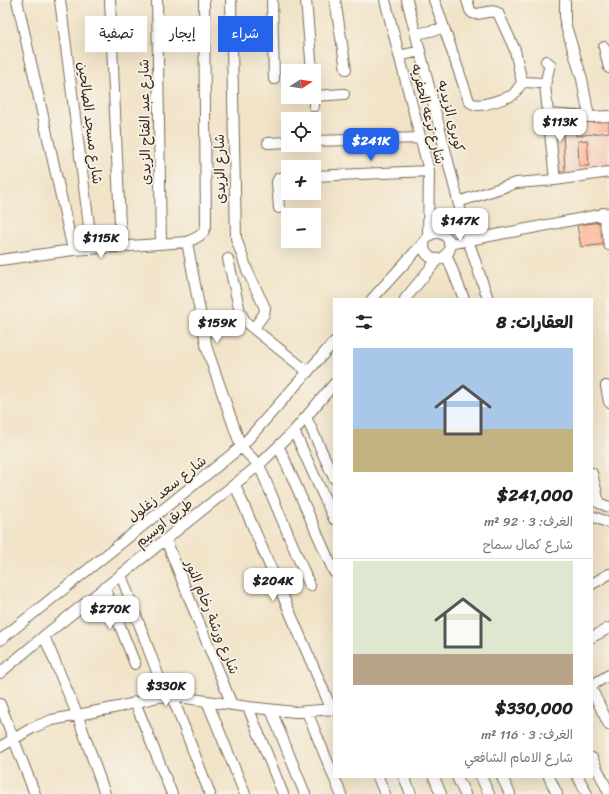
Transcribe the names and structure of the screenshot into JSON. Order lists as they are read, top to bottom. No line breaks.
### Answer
{"streets":{"street":["شارع ترعه الحفريه","كوبرى الزيديه","شارع عبد الفتاح الزيدى","شارع مسجد الصالحين","شارع الزيدى","شارع سعد زغلول","طريق اوسيم","شارع ورشة رخام النور"]},"crossings":[["طريق اوسيم","شارع ورشة رخام النور"]],"north":"right","page":{"chip":["شراء","إيجار","تصفية"],"map_buttons":["+","−"],"price":["$113K","$241K","$147K","$115K","$159K","$204K","$270K","$330K"],"heading":"العقارات: 8","list":[{"name":"$241,000","note":"الغرف: 3 · 92 m² · شارع كمال سماح"},{"name":"$330,000","note":"الغرف: 3 · 116 m² · شارع الامام الشافعي"}]}}
